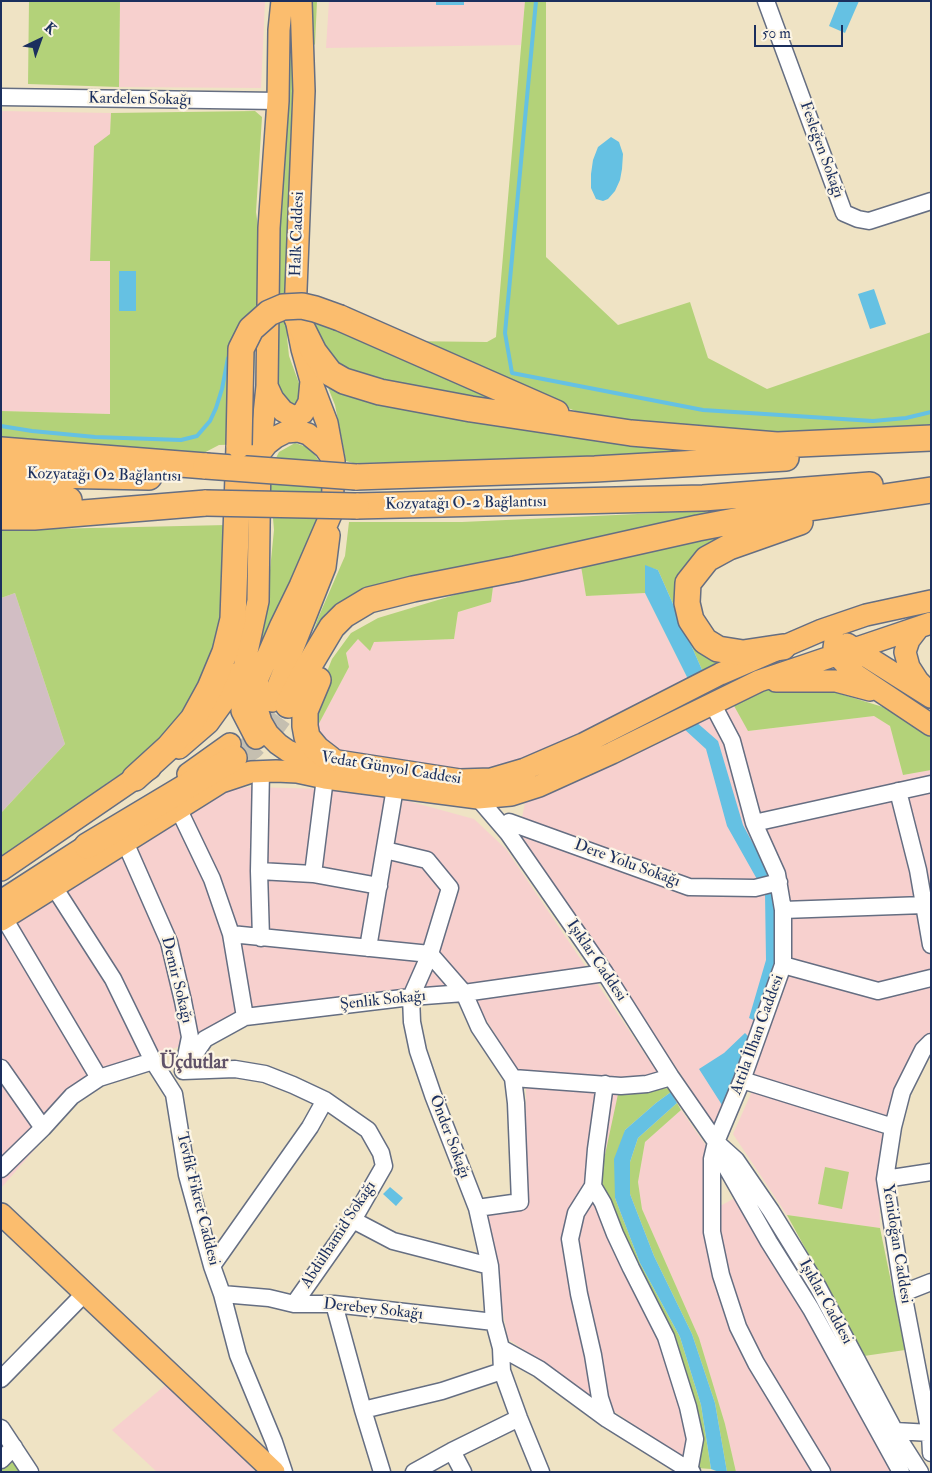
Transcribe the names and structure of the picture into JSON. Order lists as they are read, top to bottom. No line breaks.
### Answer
{"streets":{"highway":["Kozyatağı O2 Bağlantısı","Kozyatağı O-2 Bağlantısı"],"main road":["Halk Caddesi","Vedat Günyol Caddesi"],"street":["Kardelen Sokağı","Fesleğen Sokağı","Dere Yolu Sokağı","Işıklar Caddesi","Demir Sokağı","Şenlik Sokağı","Attila İlhan Caddesi","Önder Sokağı","Tevfik Fikret Caddesi","Abdülhamid Sokağı","Yenidoğan Caddesi","Derebey Sokağı"]},"crossings":[["Halk Caddesi","Vedat Günyol Caddesi"],["Kozyatağı O2 Bağlantısı","Kozyatağı O-2 Bağlantısı"],["Vedat Günyol Caddesi","Işıklar Caddesi"],["Vedat Günyol Caddesi","Demir Sokağı"],["Vedat Günyol Caddesi","Attila İlhan Caddesi"],["Vedat Günyol Caddesi","Tevfik Fikret Caddesi"],["Dere Yolu Sokağı","Işıklar Caddesi"],["Dere Yolu Sokağı","Attila İlhan Caddesi"],["Işıklar Caddesi","Şenlik Sokağı"],["Işıklar Caddesi","Attila İlhan Caddesi"],["Demir Sokağı","Şenlik Sokağı"],["Demir Sokağı","Tevfik Fikret Caddesi"],["Demir Sokağı","Abdülhamid Sokağı"],["Şenlik Sokağı","Önder Sokağı"],["Şenlik Sokağı","Abdülhamid Sokağı"],["Önder Sokağı","Derebey Sokağı"],["Tevfik Fikret Caddesi","Derebey Sokağı"],["Abdülhamid Sokağı","Derebey Sokağı"]],"districts":["Üçdutlar"],"scale_bar":"50 m","north":"top right"}
